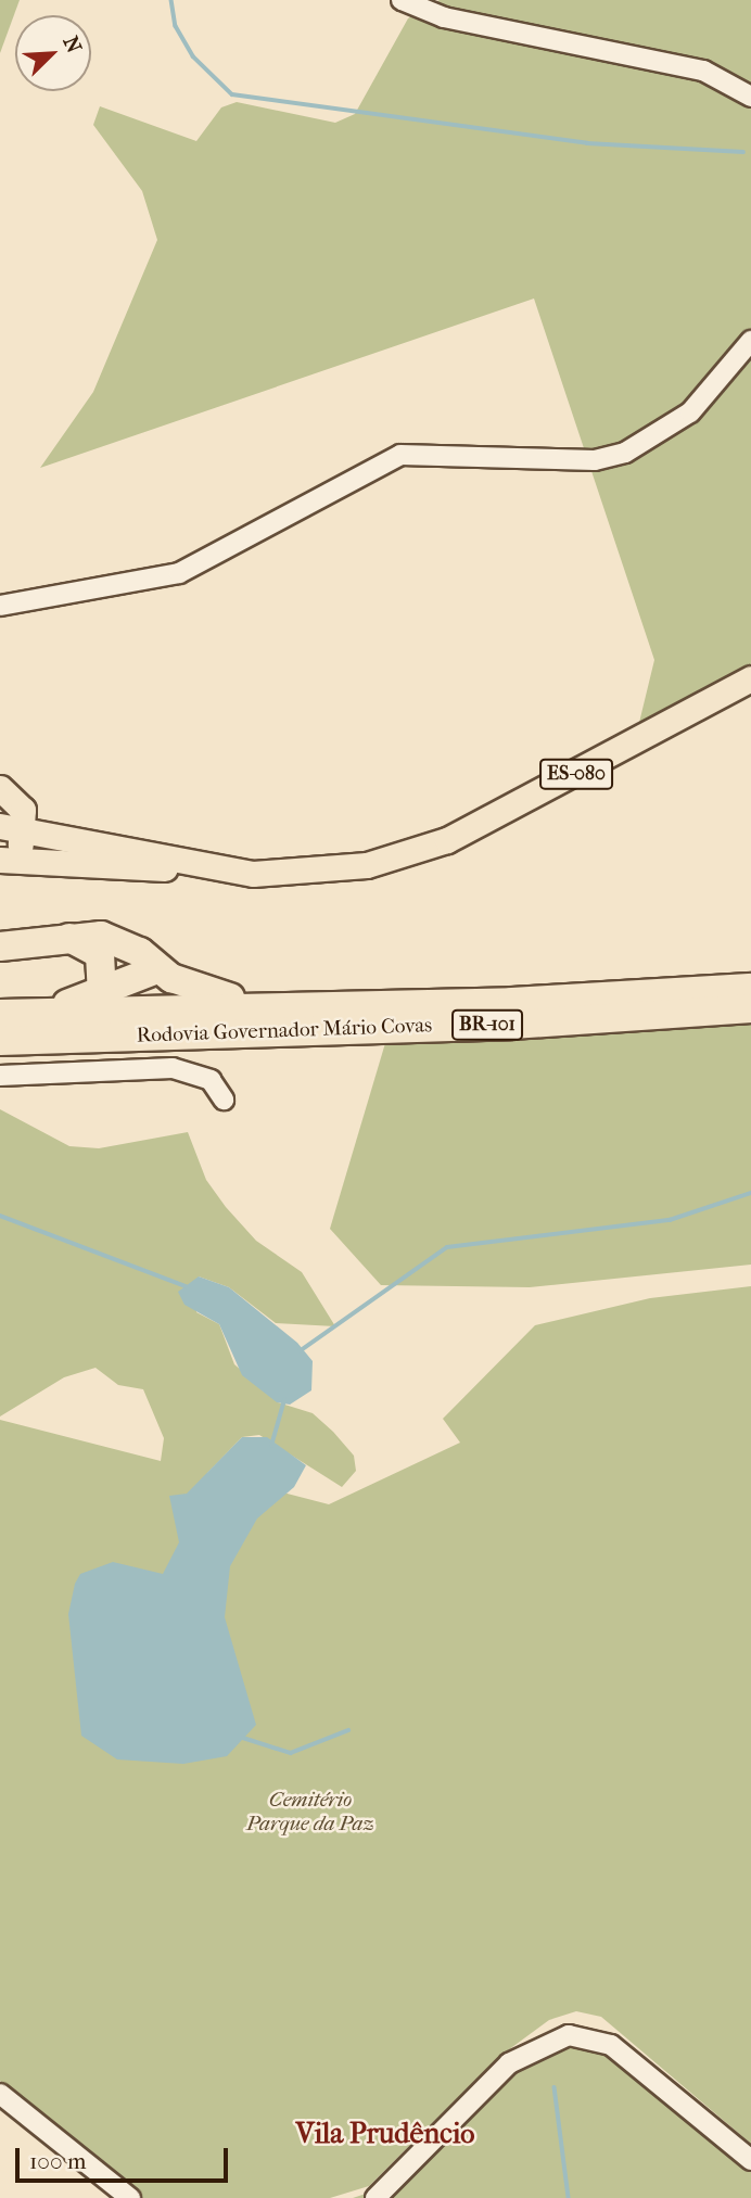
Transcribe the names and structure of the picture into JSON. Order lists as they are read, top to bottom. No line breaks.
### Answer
{"streets":{"highway":["BR-101","Rodovia Governador Mário Covas"],"main road":["ES-080"]},"districts":["Vila Prudêncio"],"parks":["Cemitério Parque da Paz"],"scale_bar":"100 m","north":"top right"}
